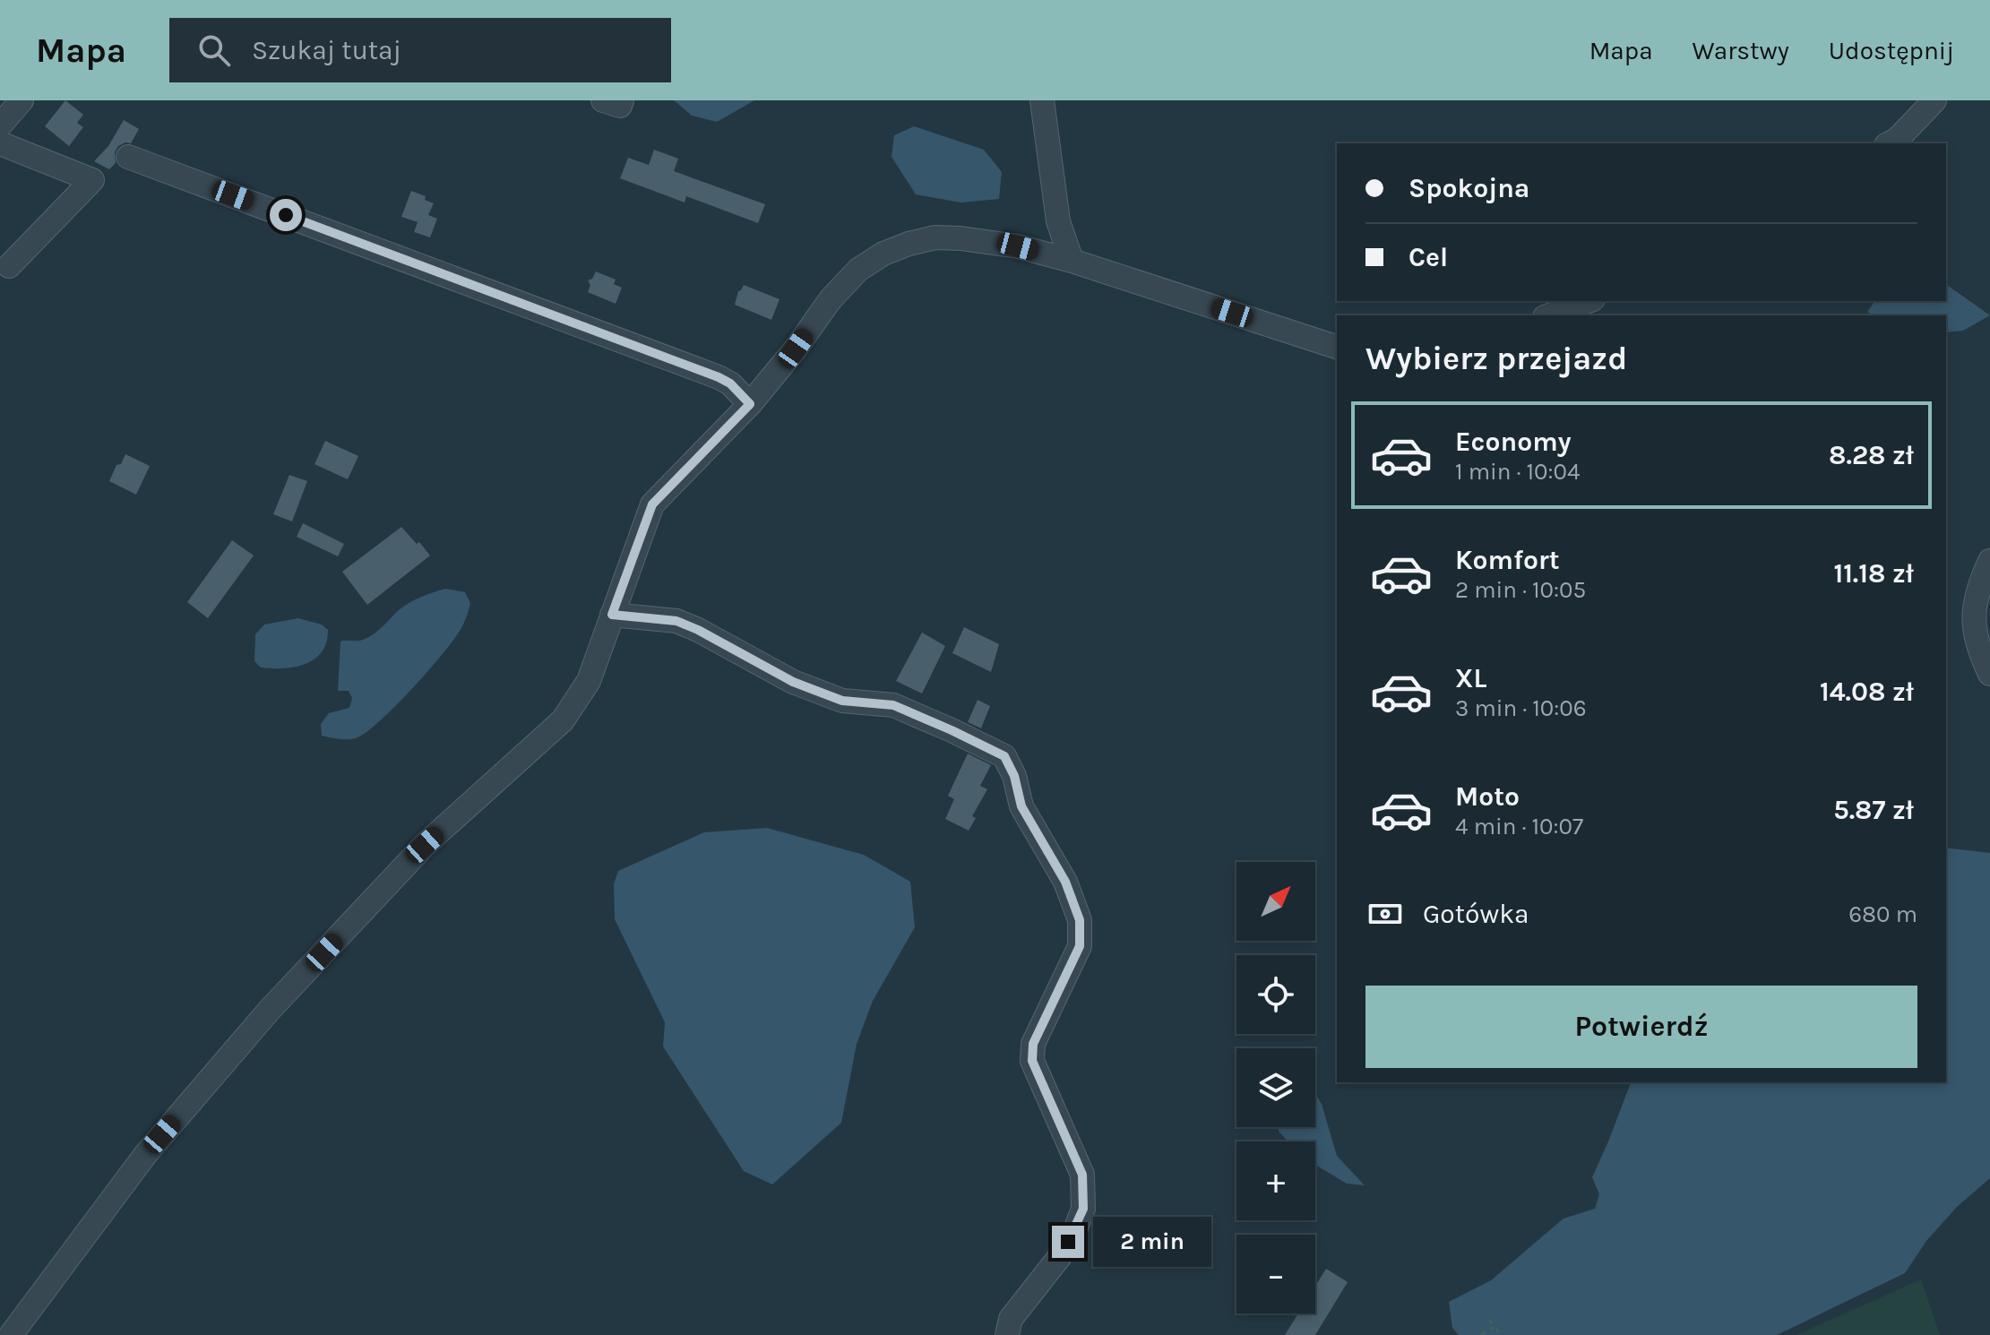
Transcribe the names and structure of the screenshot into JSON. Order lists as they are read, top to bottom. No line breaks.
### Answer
{"north":"top right","page":{"header":"Mapa","search":"Szukaj tutaj","nav":["Mapa","Warstwy","Udostępnij"],"banner":["Spokojna","Cel"],"heading":"Wybierz przejazd","list":[{"name":"Economy","note":"1 min · 10:04","value":"8.28 zł"},{"name":"Komfort","note":"2 min · 10:05","value":"11.18 zł"},{"name":"XL","note":"3 min · 10:06","value":"14.08 zł"},{"name":"Moto","note":"4 min · 10:07","value":"5.87 zł"}],"map_buttons":["+","−"],"pay":["Gotówka","680 m"],"buttons":"Potwierdź","bubble":"2 min"}}
